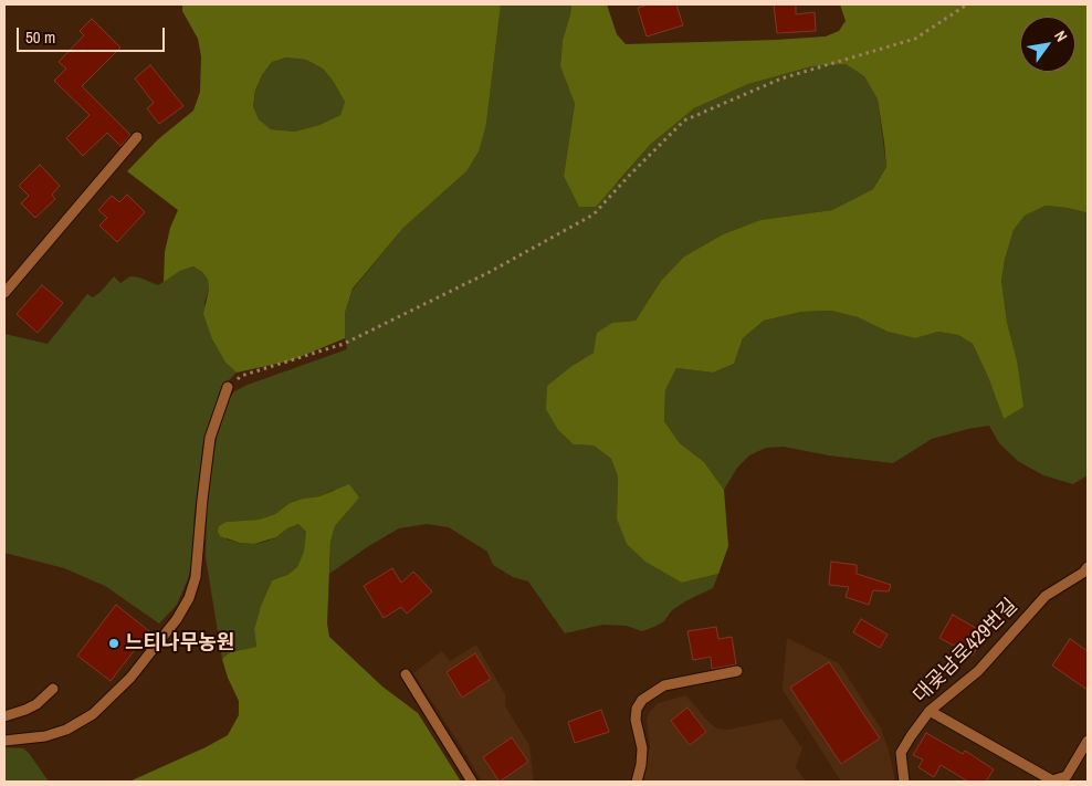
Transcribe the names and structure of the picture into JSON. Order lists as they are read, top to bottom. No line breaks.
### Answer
{"streets":{"lane":["대곶남로429번길"]},"places":["느티나무농원"],"scale_bar":"50 m","north":"top right"}
